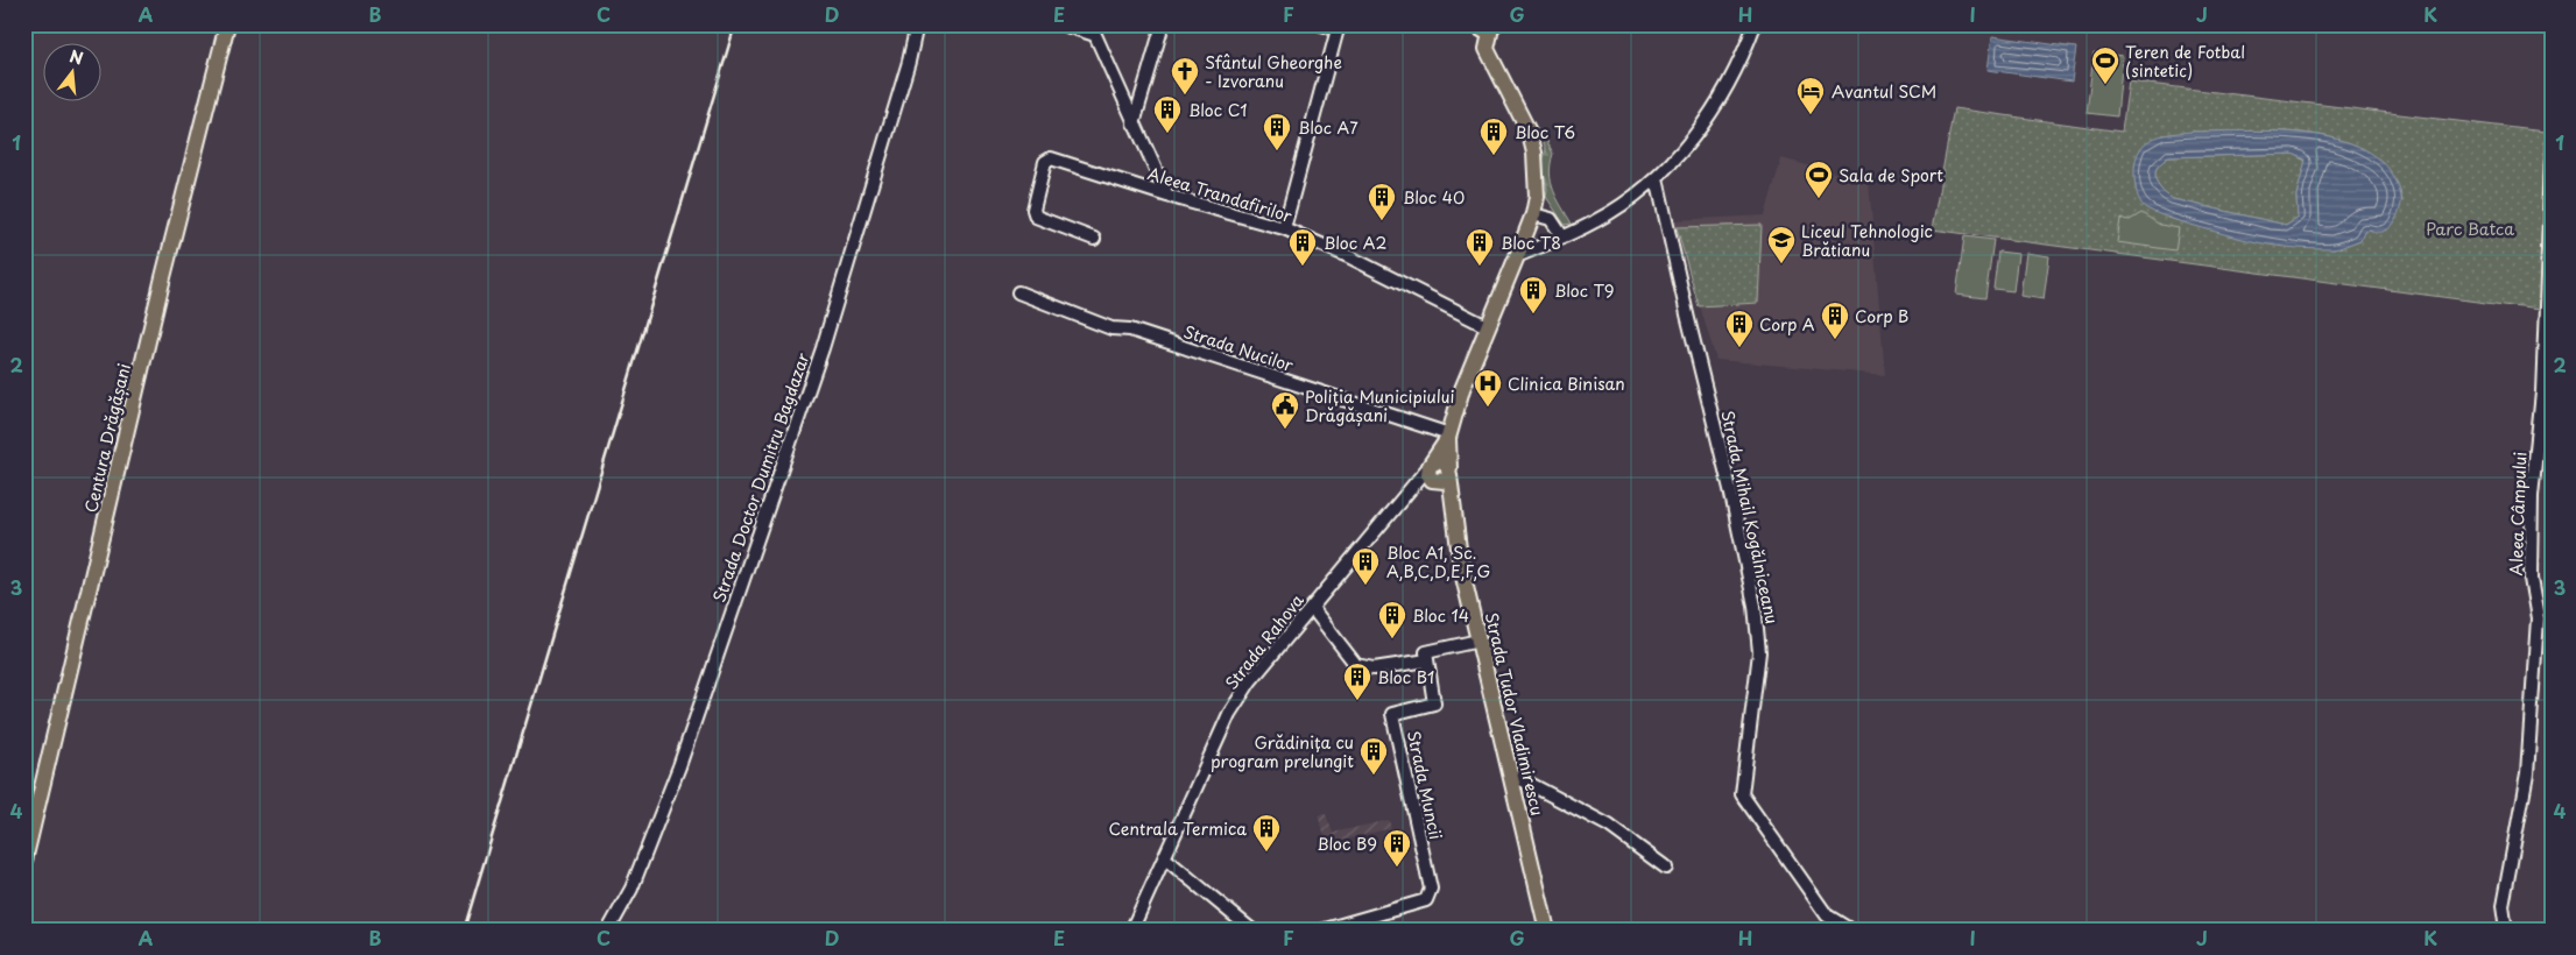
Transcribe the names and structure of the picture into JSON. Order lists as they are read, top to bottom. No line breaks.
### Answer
{"streets":{"main road":["Centura Drăgășani","Strada Tudor Vladimirescu"],"street":["Aleea Trandafirilor","Strada Nucilor","Strada Doctor Dumitru Bagdazar","Aleea Câmpului","Strada Mihail Kogălniceanu","Strada Rahova","Strada Muncii"]},"crossings":[["Aleea Trandafirilor","Strada Tudor Vladimirescu"],["Strada Nucilor","Strada Tudor Vladimirescu"],["Strada Rahova","Strada Tudor Vladimirescu"]],"parks":["Parc Batca"],"places":{"sports":["Teren de Fotbal (sintetic)","Sala de Sport"],"church":["Sfântul Gheorghe - Izvoranu"],"hotel":["Avantul SCM"],"building":["Bloc C1","Bloc A7","Bloc T6","Bloc 40","Bloc A2","Bloc T8","Bloc T9","Corp B","Corp A","Bloc A1, Sc. A,B,C,D,E,F,G","Bloc 14","Bloc B1","Grădinița cu program prelungit","Centrala Termica","Bloc B9"],"school or university":["Liceul Tehnologic Brătianu"],"hospital":["Clinica Binisan"],"public building":["Poliția Municipiului Drăgășani"]},"north":"top","grid":{"columns":["A","B","C","D","E","F","G","H","I","J","K"],"rows":["1","2","3","4"]}}
